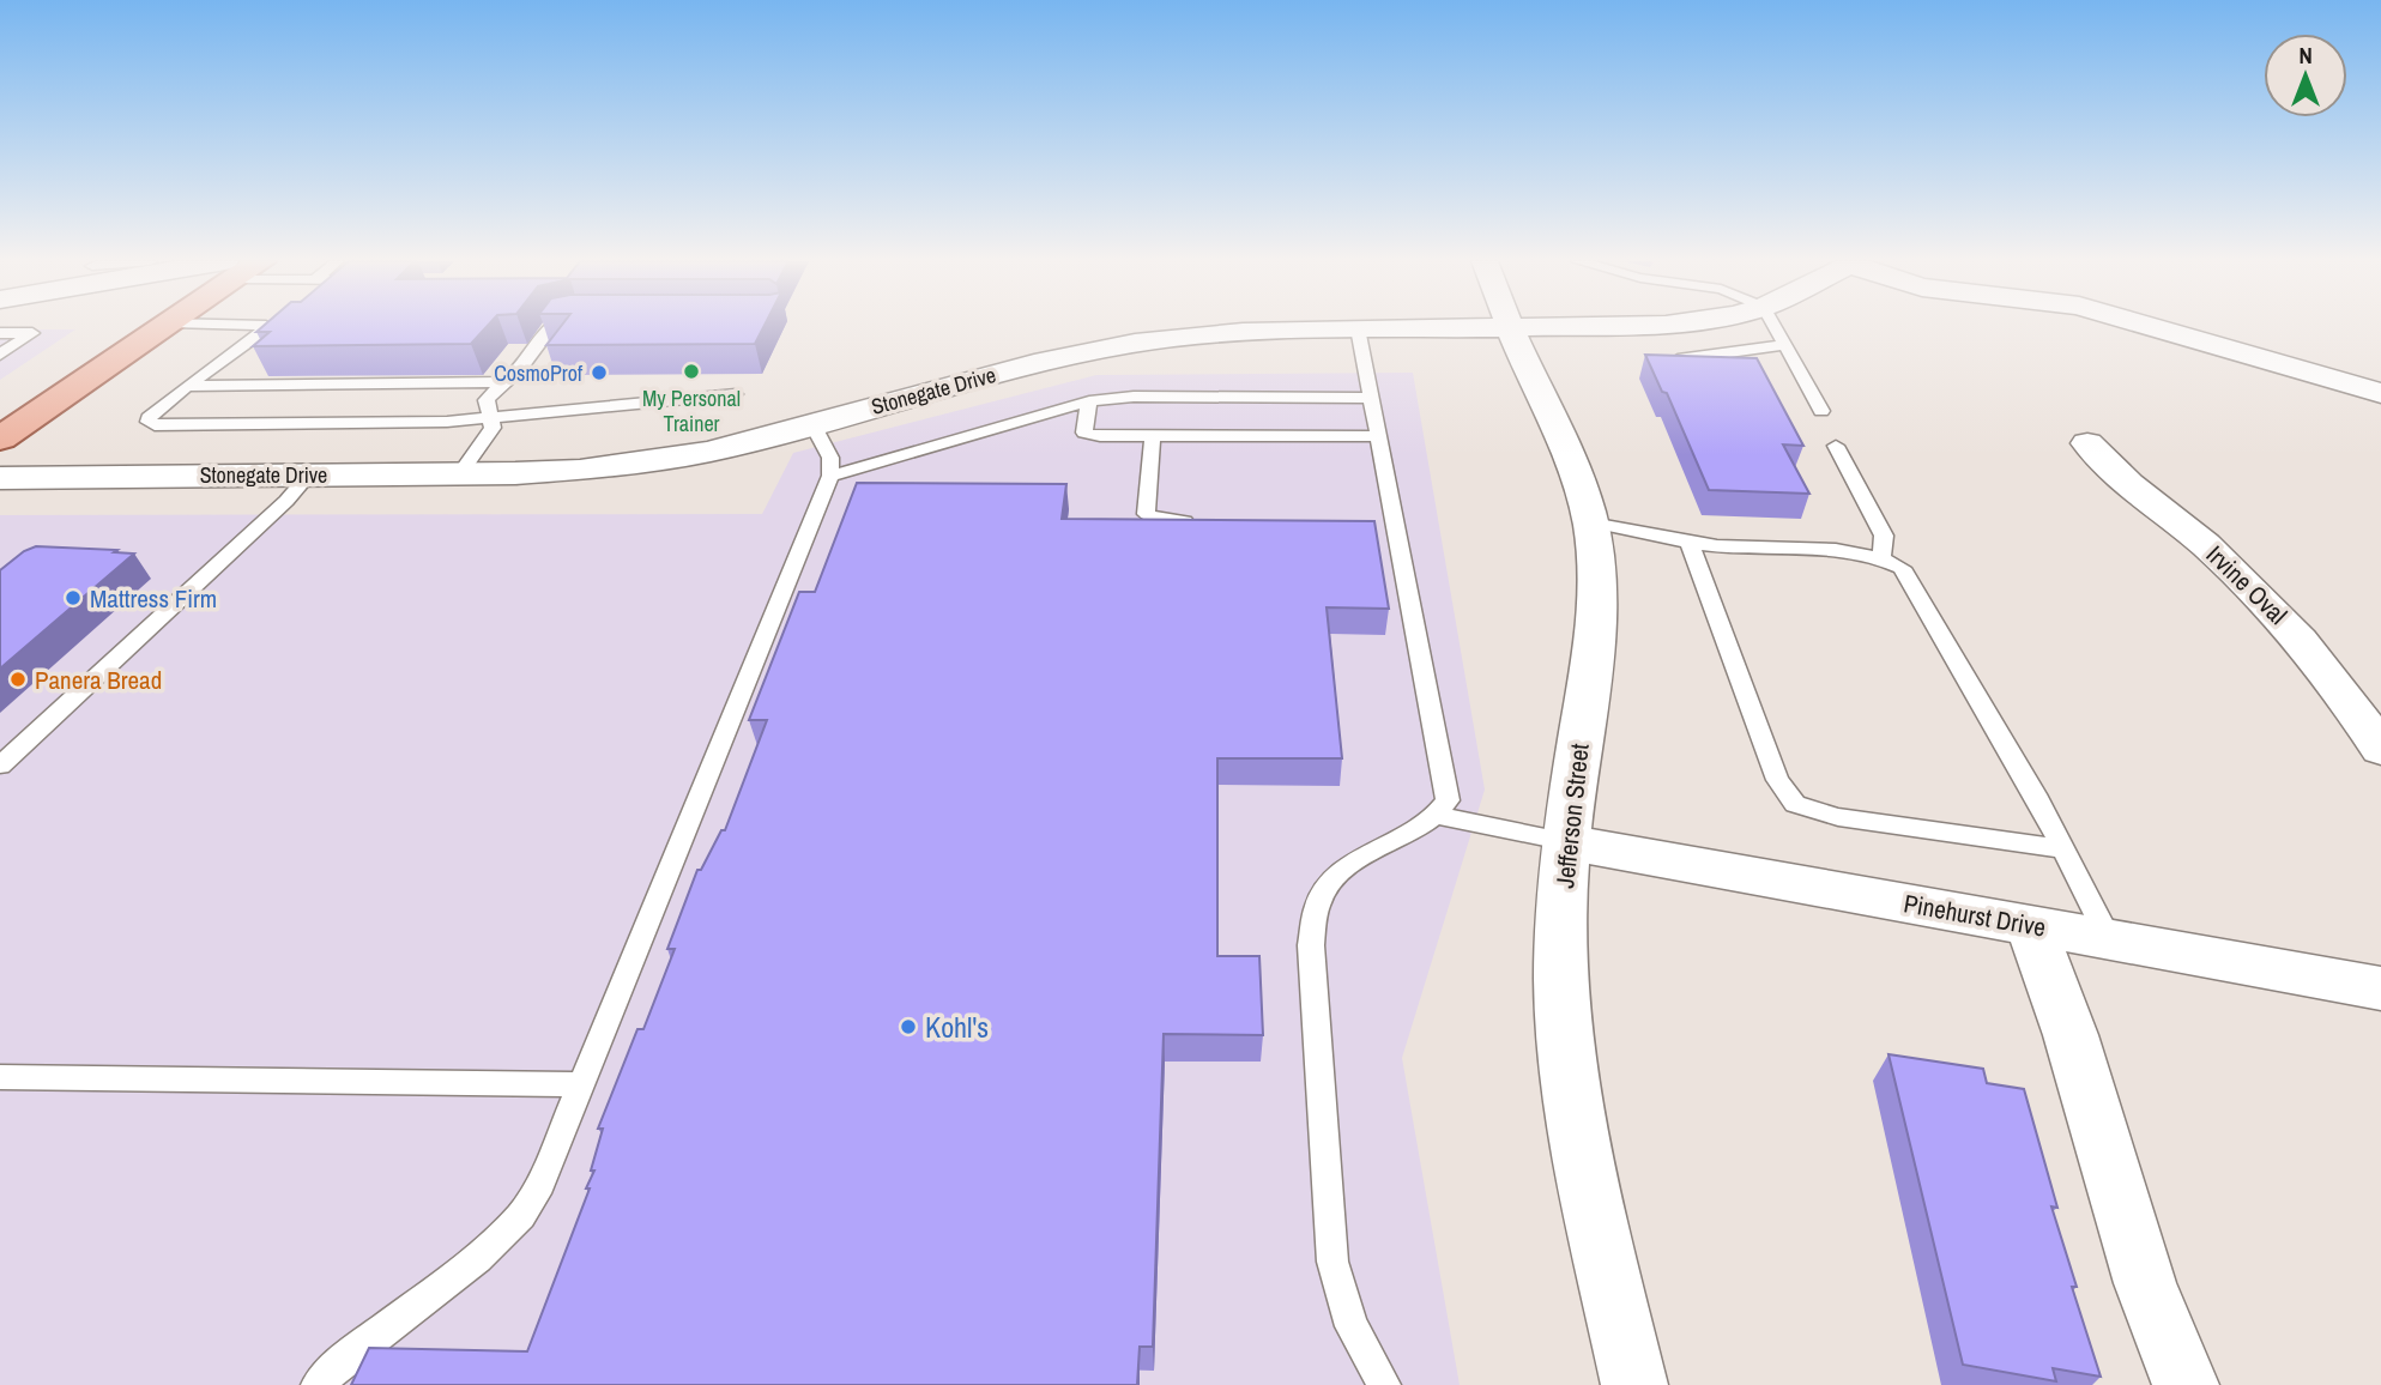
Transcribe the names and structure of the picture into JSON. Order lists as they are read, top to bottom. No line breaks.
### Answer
{"streets":{"street":["Stonegate Drive","Irvine Oval","Jefferson Street","Pinehurst Drive"]},"crossings":[["Stonegate Drive","Jefferson Street"],["Jefferson Street","Pinehurst Drive"]],"places":["My Personal Trainer","CosmoProf","Mattress Firm","Panera Bread","Kohl's"],"north":"top"}
